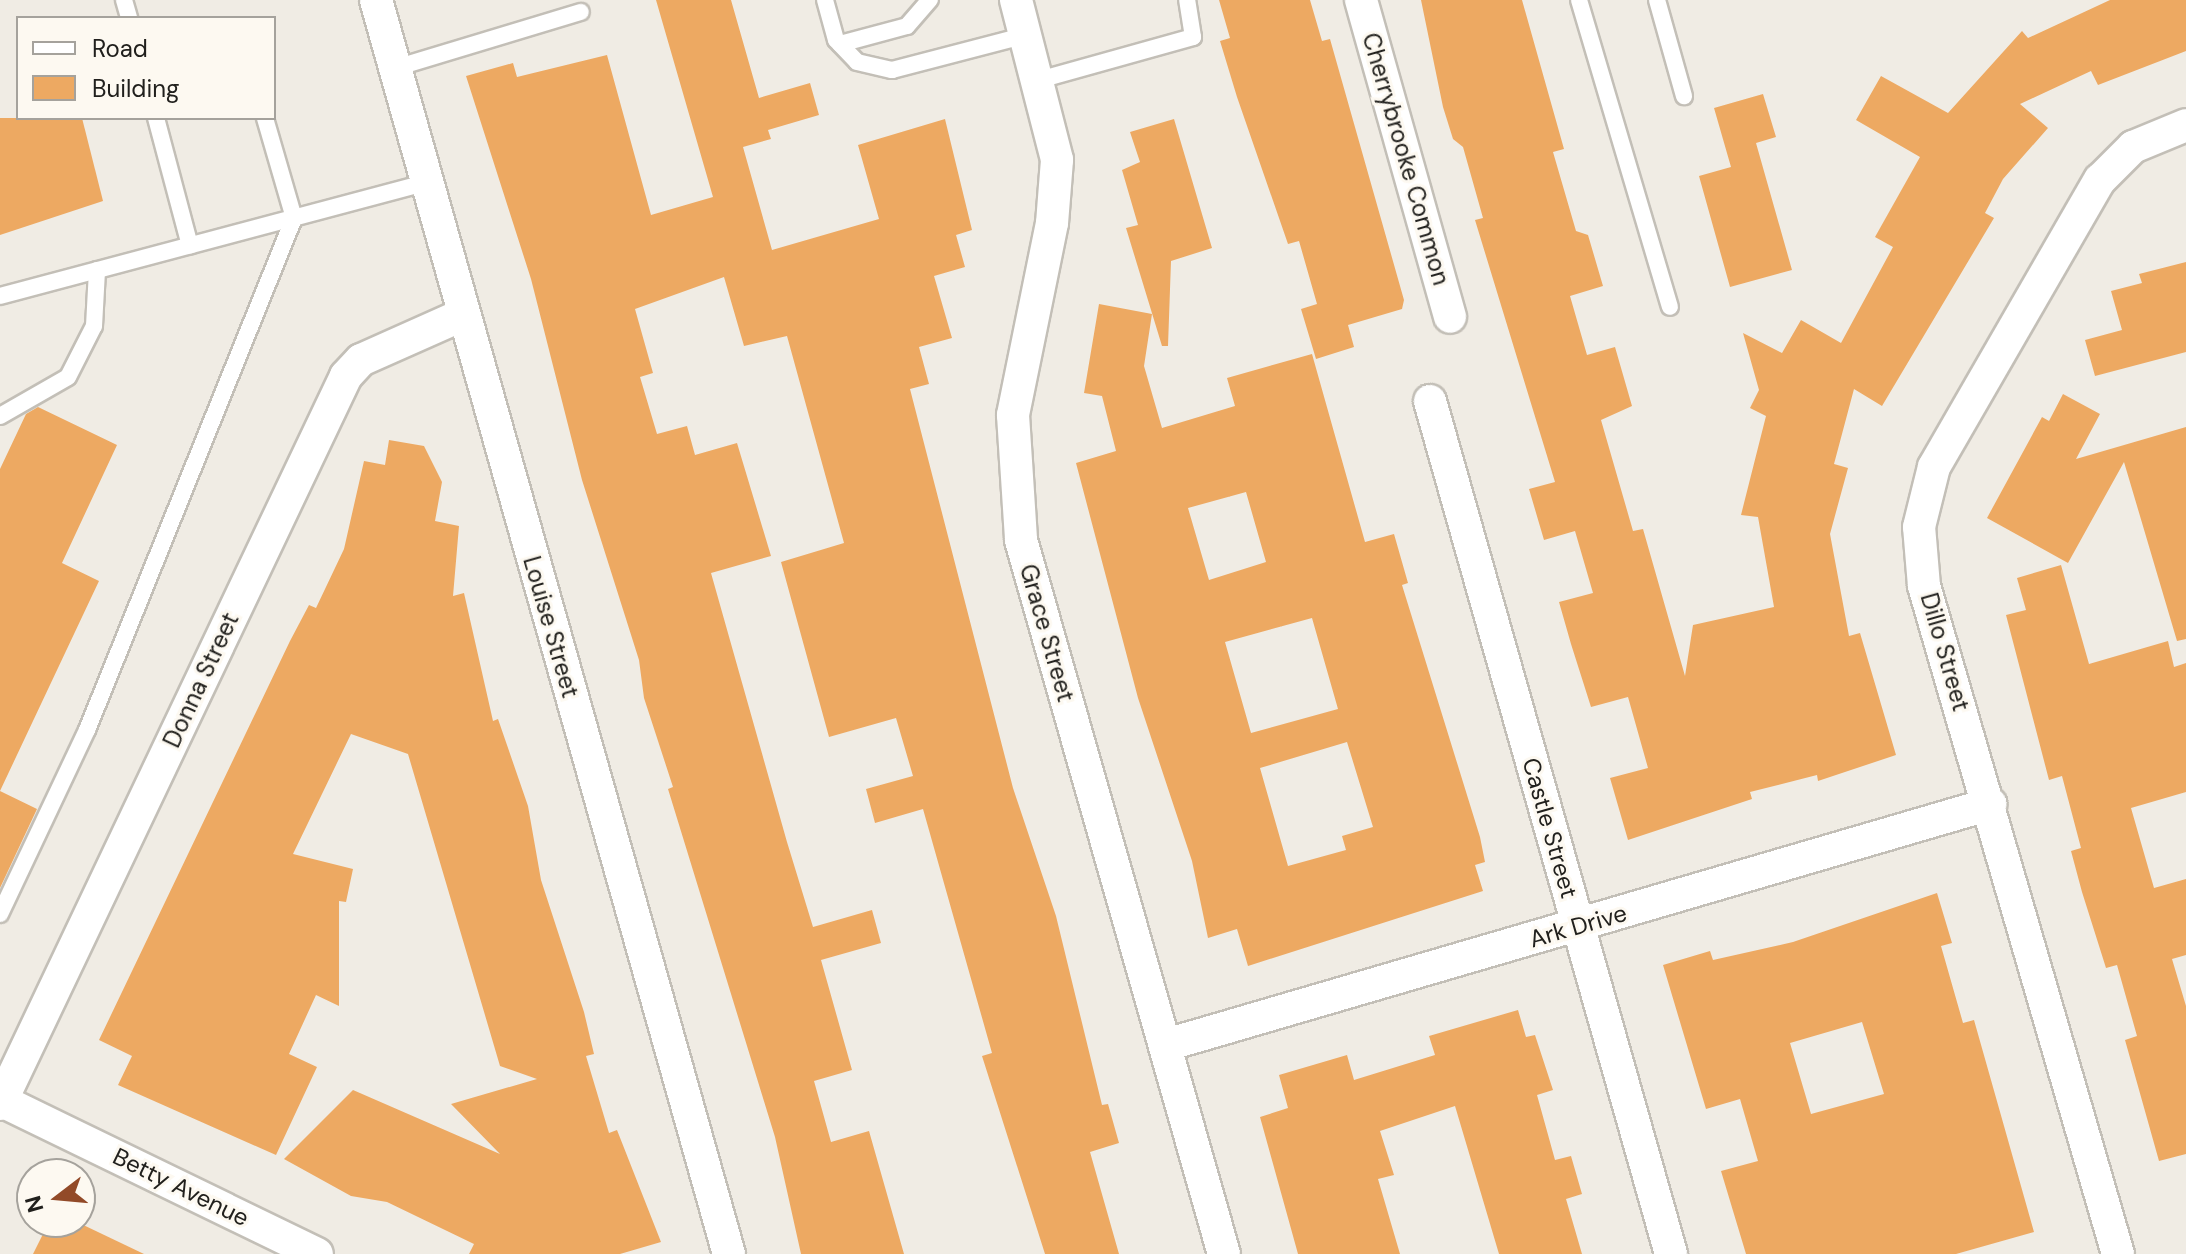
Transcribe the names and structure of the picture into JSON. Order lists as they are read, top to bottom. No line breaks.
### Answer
{"streets":{"street":["Cherrybrooke Common","Louise Street","Grace Street","Dillo Street","Donna Street","Castle Street","Ark Drive","Betty Avenue"]},"crossings":[["Louise Street","Donna Street"],["Grace Street","Ark Drive"],["Dillo Street","Ark Drive"],["Donna Street","Betty Avenue"],["Castle Street","Ark Drive"]],"legend":["Road","Building"],"north":"left"}
